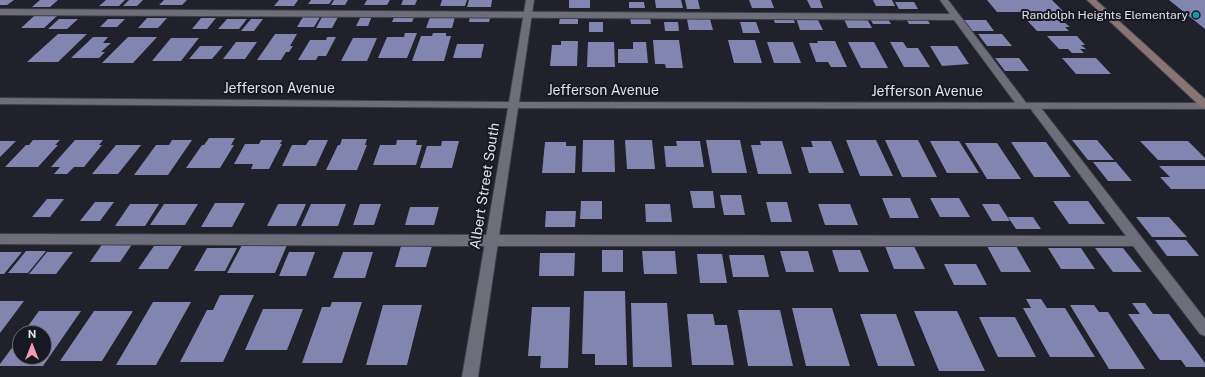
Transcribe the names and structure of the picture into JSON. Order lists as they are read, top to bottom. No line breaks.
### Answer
{"streets":{"street":["Jefferson Avenue","Albert Street South"]},"crossings":[["Jefferson Avenue","Albert Street South"]],"places":["Randolph Heights Elementary"],"north":"top"}
